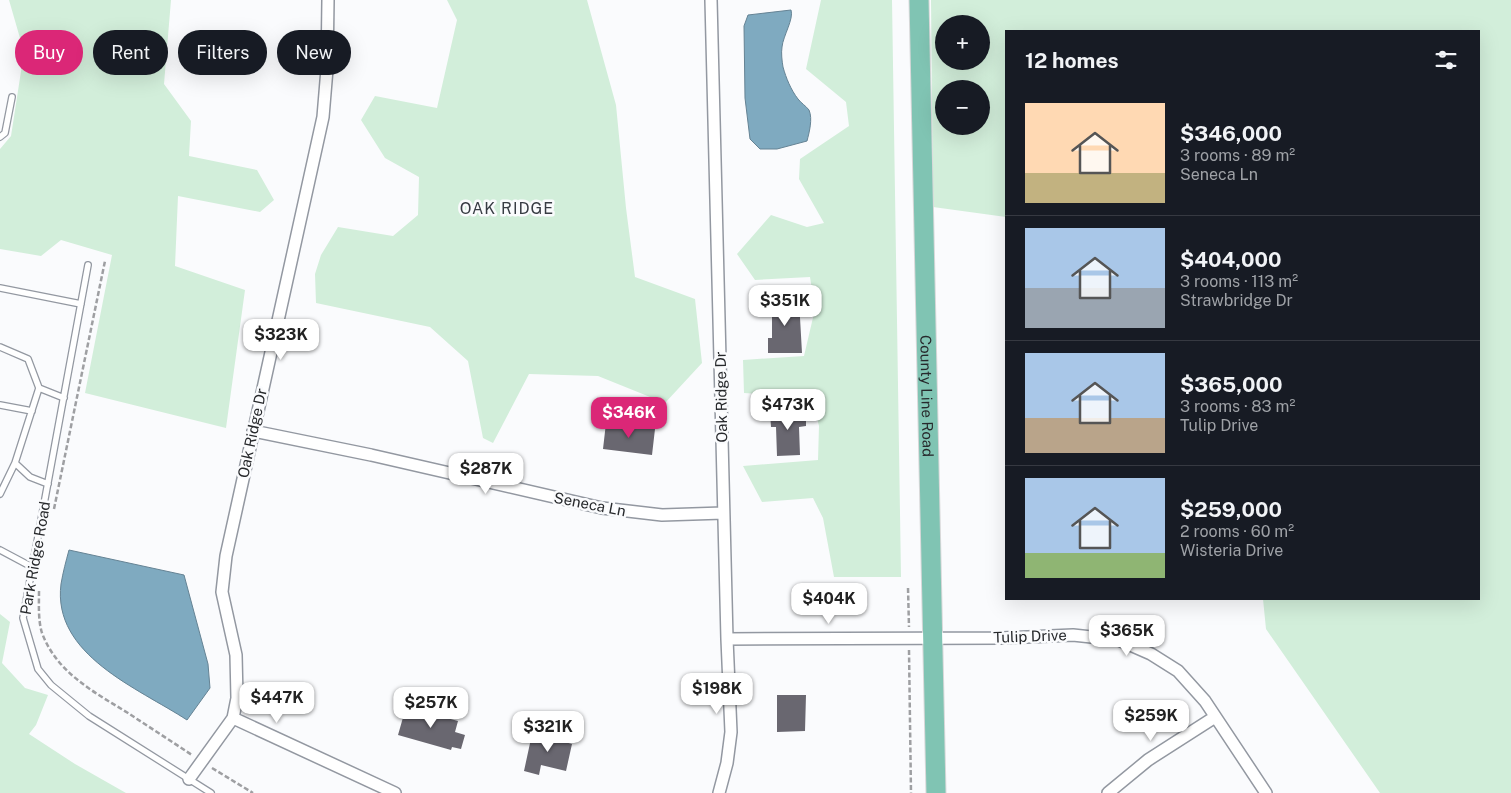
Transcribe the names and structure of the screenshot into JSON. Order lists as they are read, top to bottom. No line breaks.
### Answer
{"streets":{"main road":["County Line Road"],"street":["Oak Ridge Dr","Seneca Ln","Tulip Drive"],"lane":["Park Ridge Road"]},"crossings":[["Oak Ridge Dr","Seneca Ln"],["Oak Ridge Dr","Park Ridge Road"],["Oak Ridge Dr","Tulip Drive"],["County Line Road","Tulip Drive"]],"districts":["OAK RIDGE"],"page":{"map_buttons":["+","−"],"chip":["Buy","Rent","Filters","New"],"heading":"12 homes","list":[{"name":"$346,000","note":"3 rooms · 89 m² · Seneca Ln"},{"name":"$404,000","note":"3 rooms · 113 m² · Strawbridge Dr"},{"name":"$365,000","note":"3 rooms · 83 m² · Tulip Drive"},{"name":"$259,000","note":"2 rooms · 60 m² · Wisteria Drive"}],"price":["$351K","$323K","$473K","$346K","$287K","$404K","$365K","$198K","$447K","$257K","$259K","$321K"]}}
